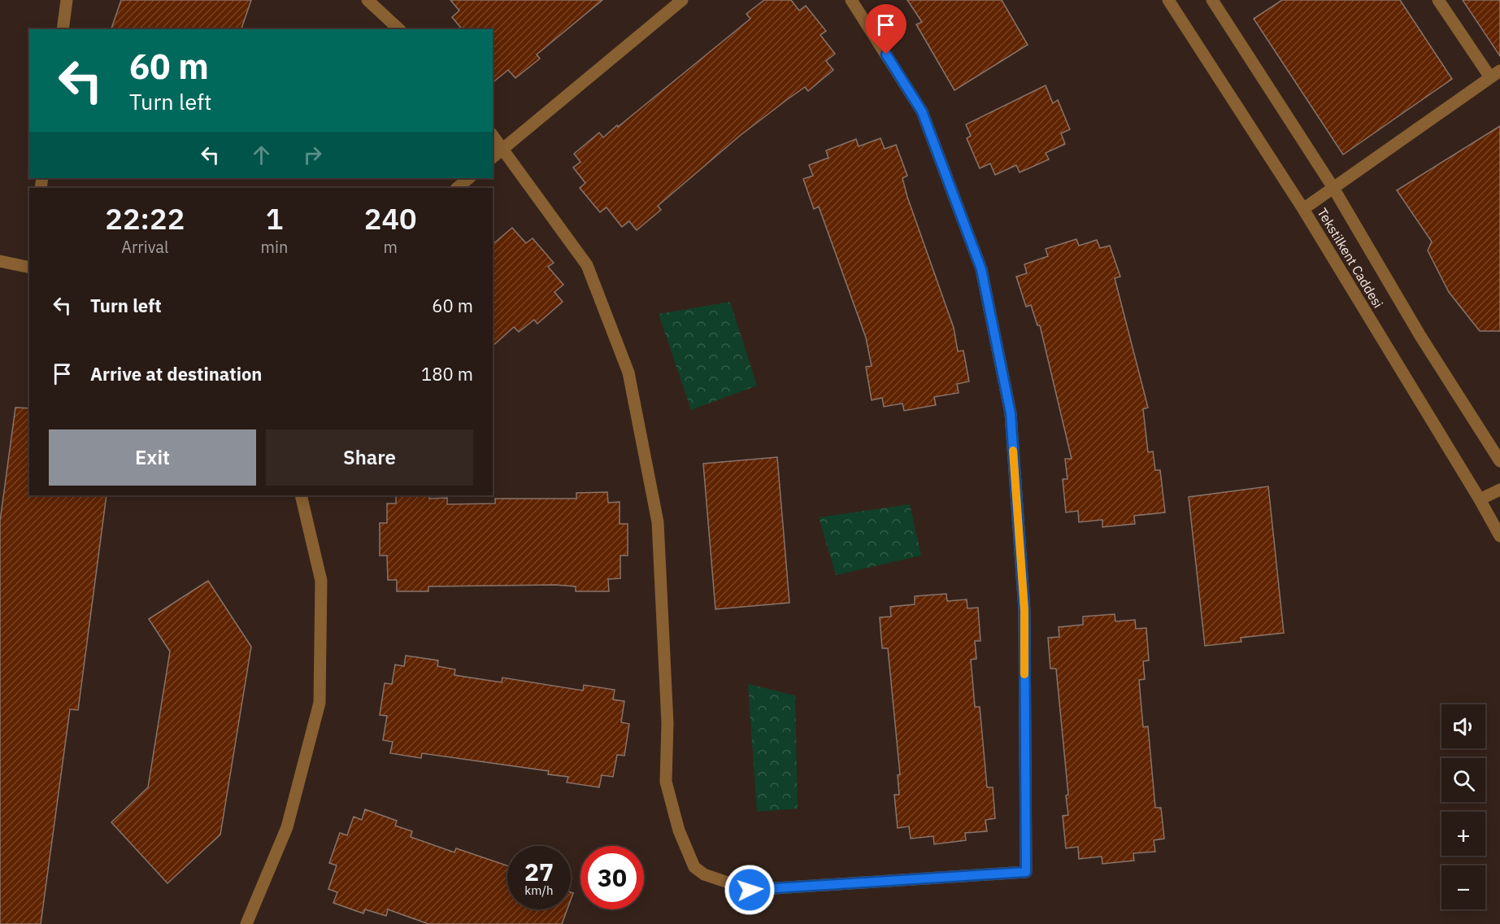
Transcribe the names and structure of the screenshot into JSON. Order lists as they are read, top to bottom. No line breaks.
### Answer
{"streets":{"street":["Tekstilkent Caddesi"]},"page":{"turn":["60 m","Turn left"],"eta":["22:22","Arrival","1","min","240","m"],"list":[{"name":"Turn left","value":"60 m"},{"name":"Arrive at destination","value":"180 m"}],"buttons":["Exit","Share"],"map_buttons":["+","−"],"speed":"27 km/h","limit":"30"}}
